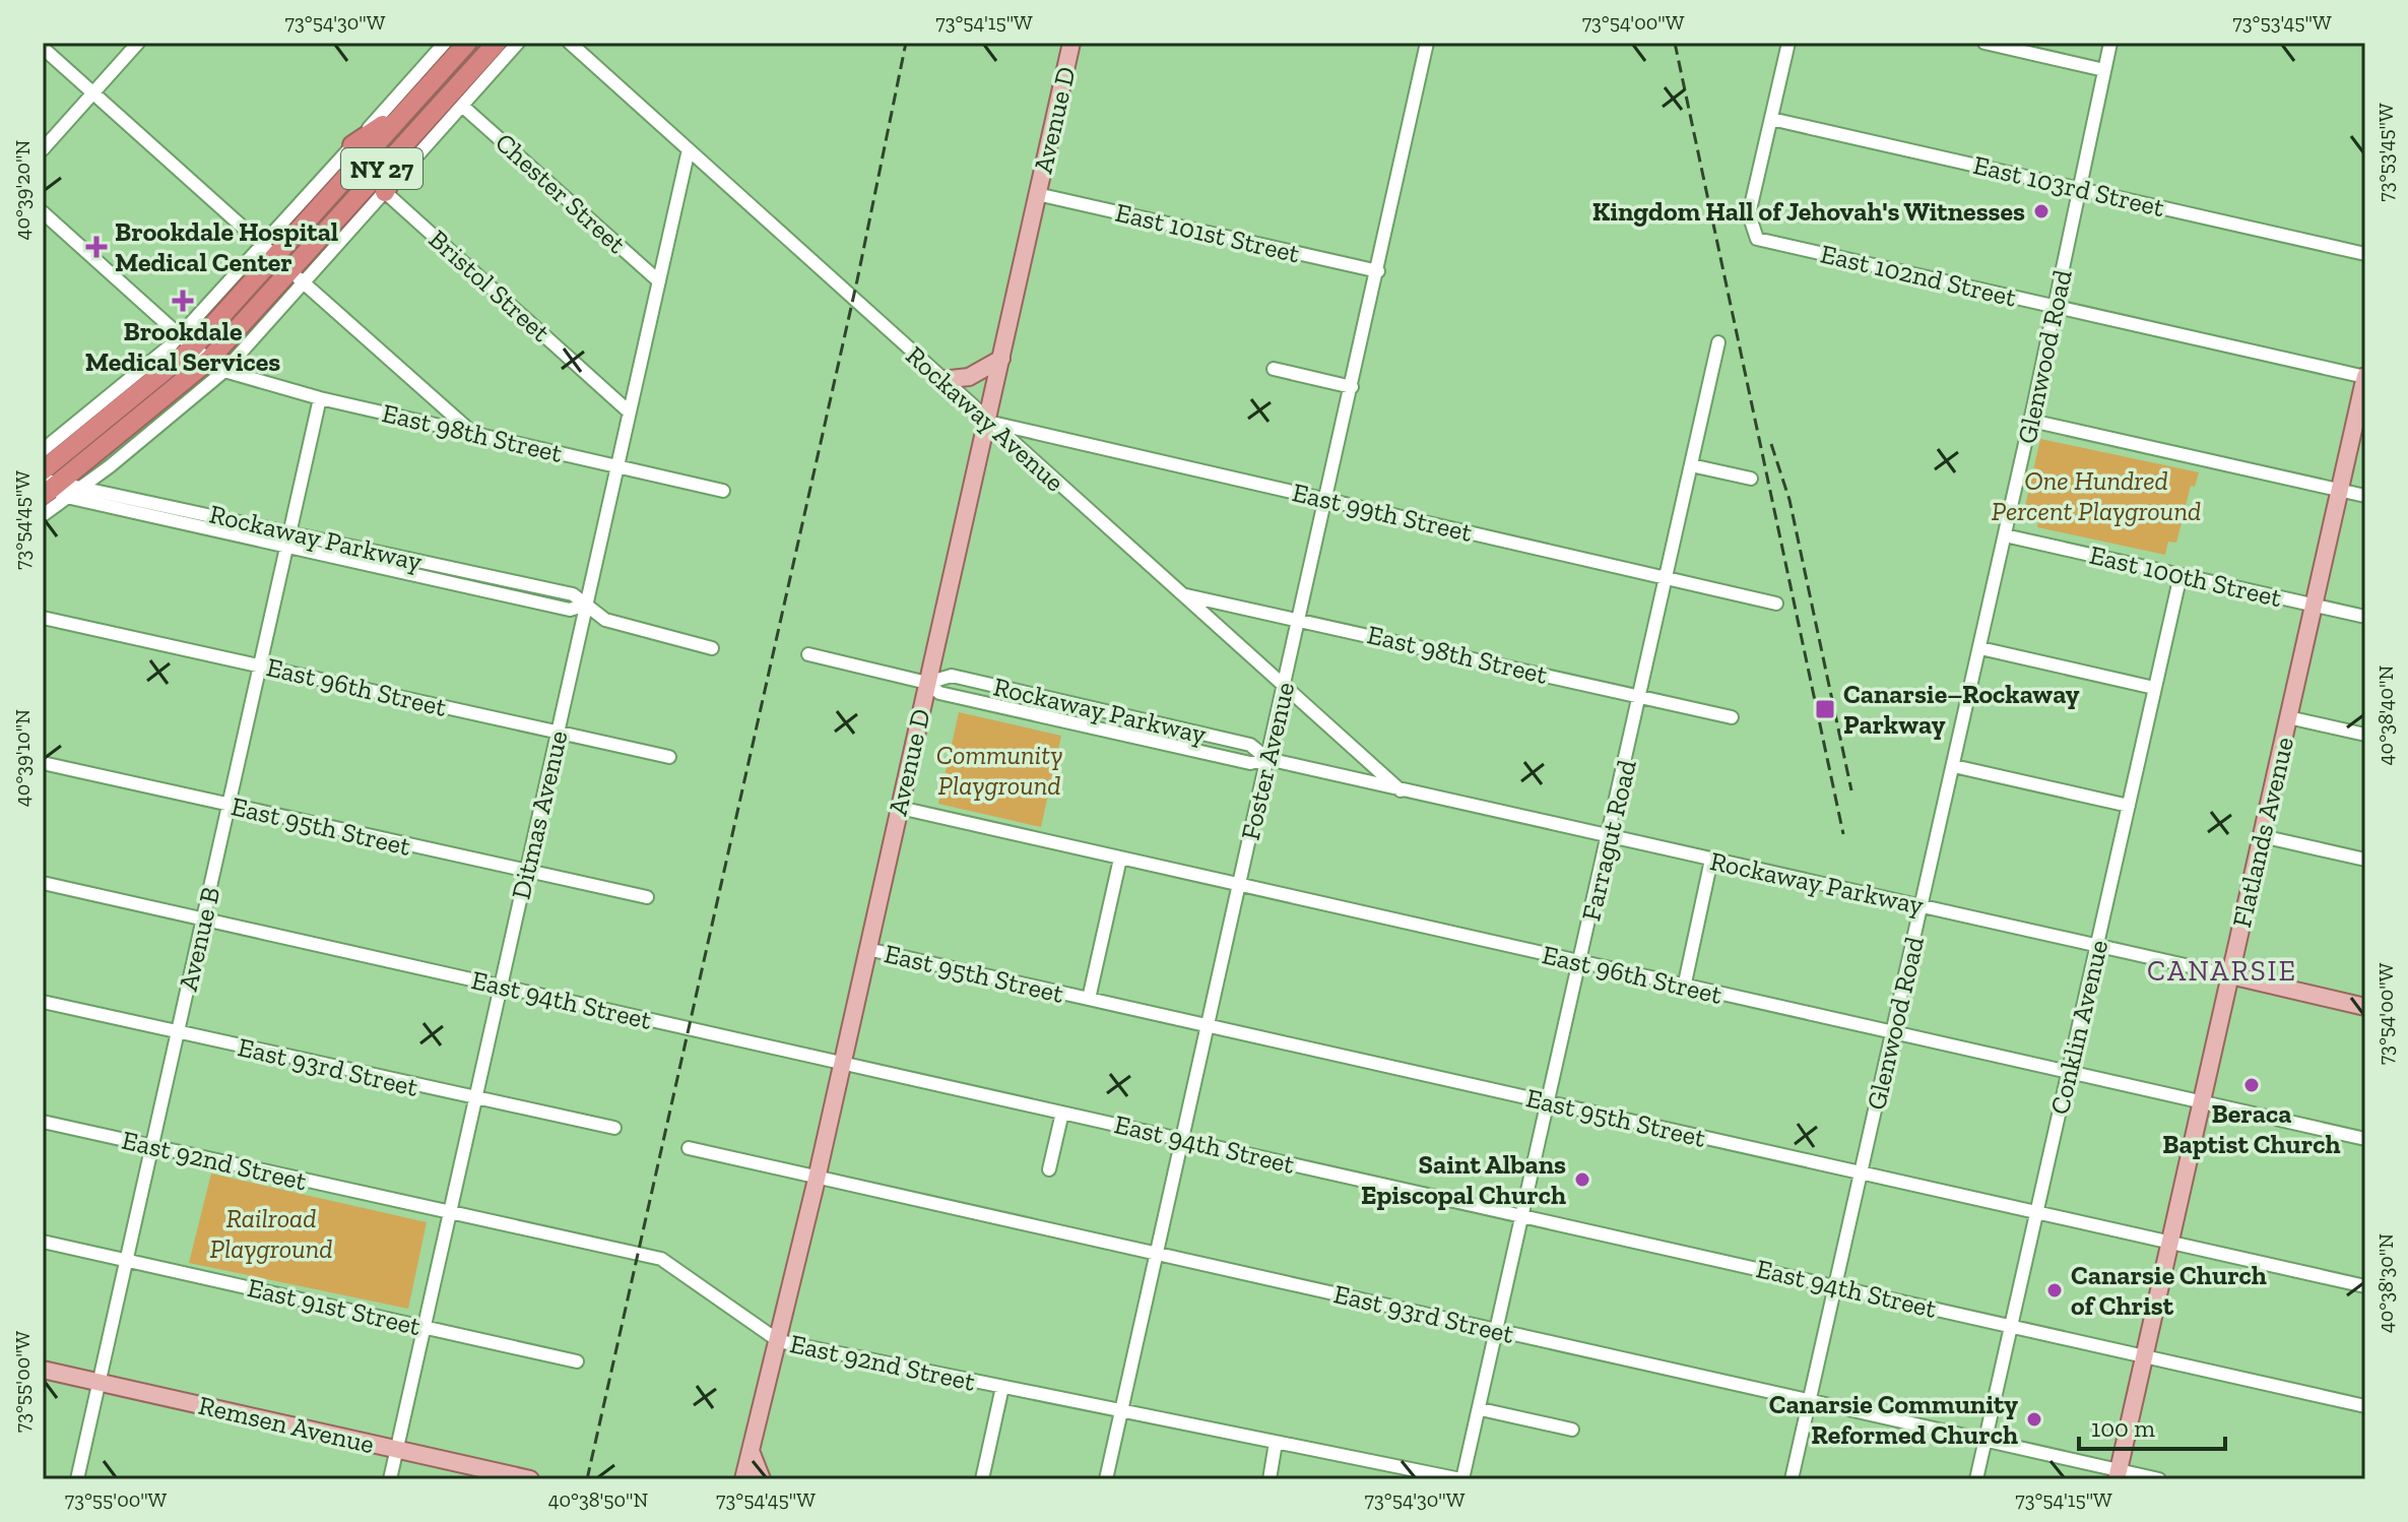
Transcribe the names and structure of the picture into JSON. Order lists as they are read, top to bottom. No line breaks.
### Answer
{"streets":{"highway":["NY 27"],"main road":["Avenue D","Rockaway Parkway","Flatlands Avenue","Remsen Avenue"],"street":["East 103rd Street","Chester Street","East 101st Street","East 102nd Street","Bristol Street","Glenwood Road","Rockaway Avenue","East 98th Street","East 99th Street","East 100th Street","East 96th Street","Foster Avenue","Ditmas Avenue","East 95th Street","Farragut Road","Avenue B","East 94th Street","Conklin Avenue","East 93rd Street","East 92nd Street","East 91st Street"]},"crossings":[["Avenue D","East 101st Street"],["Avenue D","Rockaway Avenue"],["Avenue D","East 99th Street"],["Avenue D","Rockaway Parkway"],["Avenue D","East 96th Street"],["Avenue D","East 95th Street"],["Avenue D","East 94th Street"],["Avenue D","East 93rd Street"],["Avenue D","East 92nd Street"],["NY 27","East 98th Street"],["NY 27","Rockaway Parkway"],["East 103rd Street","East 102nd Street"],["East 103rd Street","Glenwood Road"],["Chester Street","Ditmas Avenue"],["East 101st Street","Foster Avenue"],["East 102nd Street","Glenwood Road"],["East 102nd Street","Flatlands Avenue"],["Bristol Street","Ditmas Avenue"],["Glenwood Road","Rockaway Parkway"],["Glenwood Road","East 100th Street"],["Glenwood Road","East 96th Street"],["Glenwood Road","East 95th Street"],["Glenwood Road","East 94th Street"],["Glenwood Road","East 93rd Street"],["Rockaway Avenue","East 98th Street"],["Rockaway Avenue","East 99th Street"],["Rockaway Avenue","Rockaway Parkway"],["Rockaway Avenue","Foster Avenue"],["Rockaway Avenue","Ditmas Avenue"],["East 98th Street","Foster Avenue"],["East 98th Street","Ditmas Avenue"],["East 98th Street","Farragut Road"],["East 98th Street","Avenue B"],["East 99th Street","Foster Avenue"],["East 99th Street","Farragut Road"],["Rockaway Parkway","Foster Avenue"],["Rockaway Parkway","Ditmas Avenue"],["Rockaway Parkway","Flatlands Avenue"],["Rockaway Parkway","Farragut Road"],["Rockaway Parkway","Avenue B"],["Rockaway Parkway","Conklin Avenue"],["East 100th Street","Flatlands Avenue"],["East 100th Street","Conklin Avenue"],["East 96th Street","Foster Avenue"],["East 96th Street","Ditmas Avenue"],["East 96th Street","Flatlands Avenue"],["East 96th Street","Farragut Road"],["East 96th Street","Avenue B"],["East 96th Street","Conklin Avenue"],["Foster Avenue","East 95th Street"],["Foster Avenue","East 94th Street"],["Foster Avenue","East 93rd Street"],["Foster Avenue","East 92nd Street"],["Ditmas Avenue","East 95th Street"],["Ditmas Avenue","East 94th Street"],["Ditmas Avenue","East 93rd Street"],["Ditmas Avenue","East 92nd Street"],["Ditmas Avenue","East 91st Street"],["Ditmas Avenue","Remsen Avenue"],["East 95th Street","Flatlands Avenue"],["East 95th Street","Farragut Road"],["East 95th Street","Avenue B"],["East 95th Street","Conklin Avenue"],["Flatlands Avenue","East 94th Street"],["Flatlands Avenue","East 93rd Street"],["Farragut Road","East 94th Street"],["Farragut Road","East 93rd Street"],["Farragut Road","East 92nd Street"],["Avenue B","East 94th Street"],["Avenue B","East 93rd Street"],["Avenue B","East 92nd Street"],["Avenue B","East 91st Street"],["Avenue B","Remsen Avenue"],["East 94th Street","Conklin Avenue"],["Conklin Avenue","East 93rd Street"]],"districts":["CANARSIE"],"parks":["One Hundred Percent Playground","Community Playground","Railroad Playground"],"places":{"other":["Kingdom Hall of Jehovah's Witnesses","Beraca Baptist Church","Saint Albans Episcopal Church","Canarsie Church of Christ","Canarsie Community Reformed Church"],"health":["Brookdale Hospital Medical Center","Brookdale Medical Services"],"transit":["Canarsie–Rockaway Parkway"]},"scale_bar":"100 m","coordinates":["73°54'30\"W","73°54'15\"W","73°54'00\"W","73°53'45\"W","40°39'20\"N","73°54'45\"W","40°38'40\"N","40°39'10\"N","40°38'30\"N","73°55'00\"W","40°38'50\"N"]}
